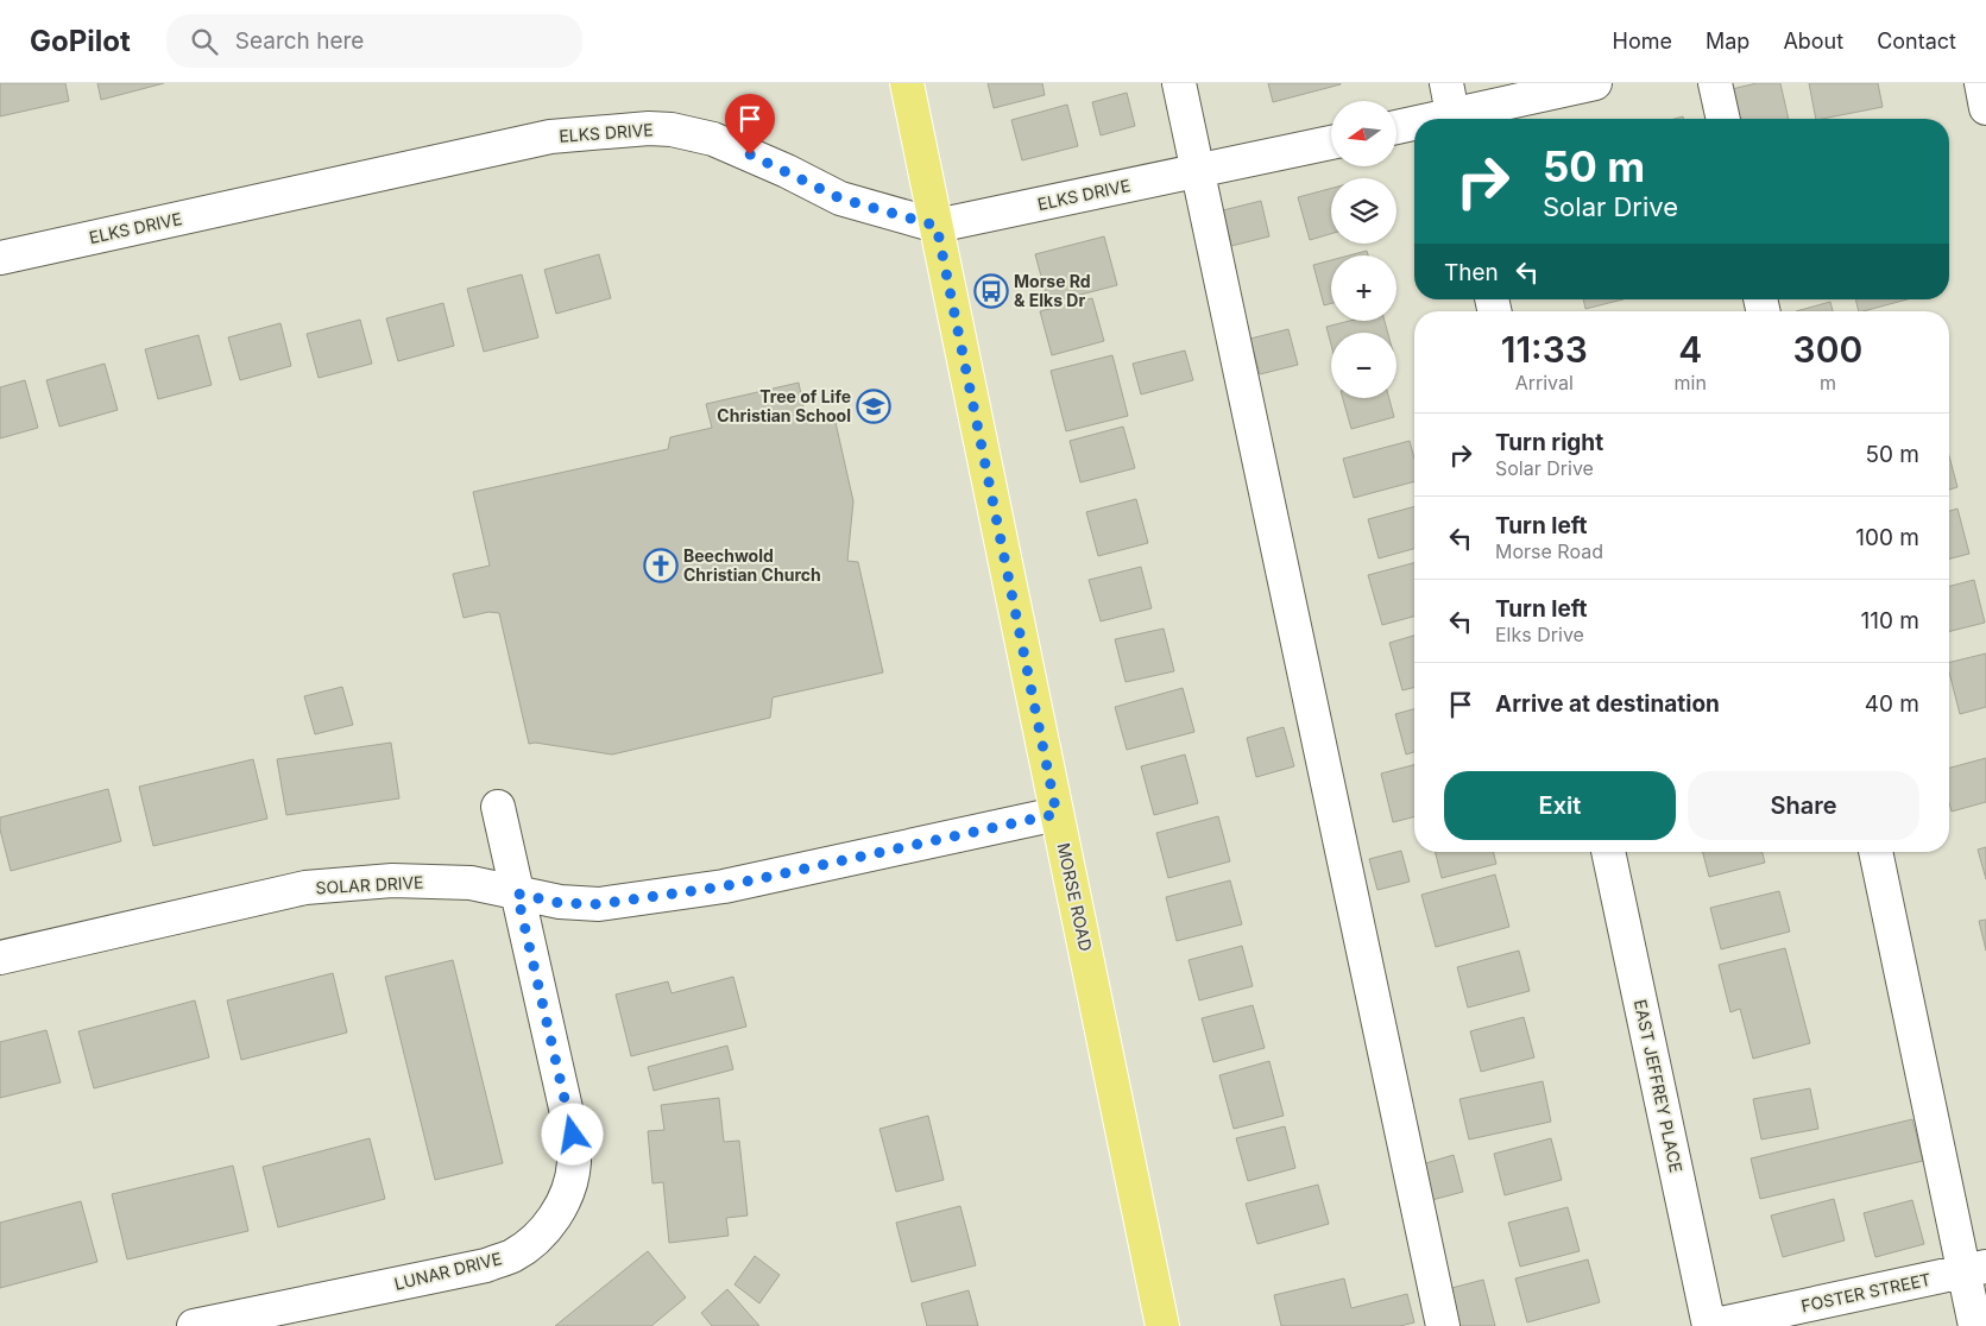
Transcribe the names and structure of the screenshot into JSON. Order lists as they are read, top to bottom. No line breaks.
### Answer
{"streets":{"main road":["MORSE ROAD"],"street":["ELKS DRIVE","SOLAR DRIVE","EAST JEFFREY PLACE","LUNAR DRIVE","FOSTER STREET"]},"crossings":[["ELKS DRIVE","MORSE ROAD"],["SOLAR DRIVE","MORSE ROAD"],["SOLAR DRIVE","LUNAR DRIVE"],["EAST JEFFREY PLACE","FOSTER STREET"]],"places":{"bus stop":["Morse Rd & Elks Dr"],"school or university":["Tree of Life Christian School"],"church":["Beechwold Christian Church"]},"north":"left","page":{"header":"GoPilot","search":"Search here","nav":["Home","Map","About","Contact"],"map_buttons":["+","−"],"turn":["50 m","Solar Drive"],"then":"Then","eta":["11:33","Arrival","4","min","300","m"],"list":[{"name":"Turn right","note":"Solar Drive","value":"50 m"},{"name":"Turn left","note":"Morse Road","value":"100 m"},{"name":"Turn left","note":"Elks Drive","value":"110 m"},{"name":"Arrive at destination","value":"40 m"}],"buttons":["Exit","Share"]}}
